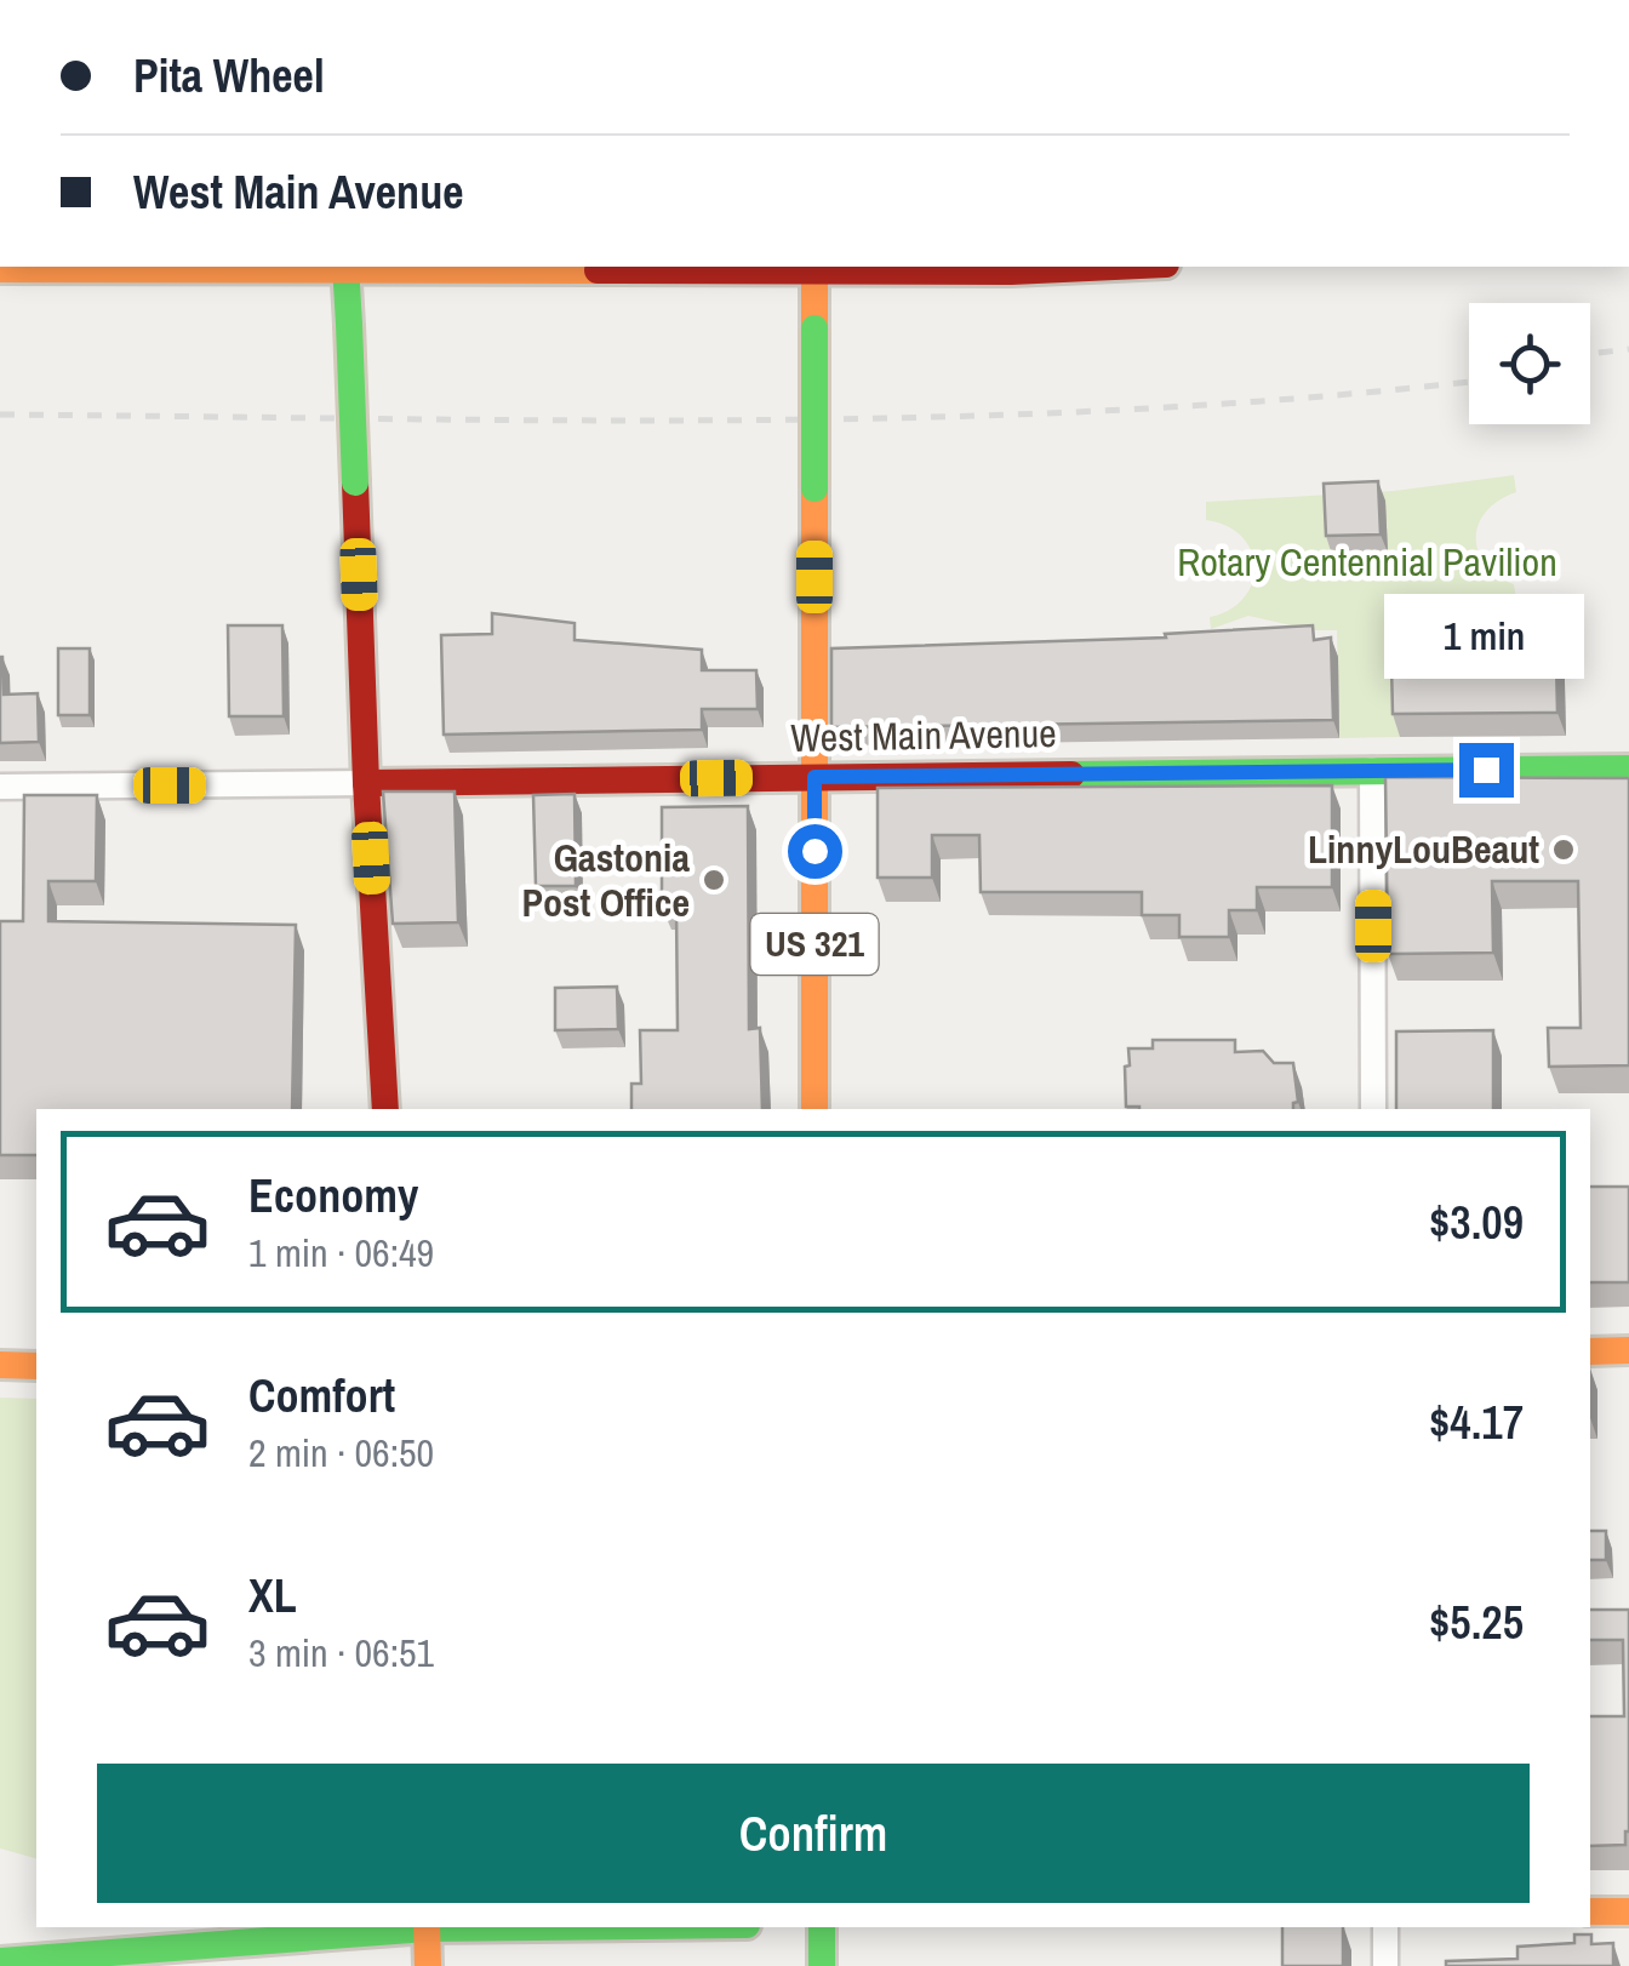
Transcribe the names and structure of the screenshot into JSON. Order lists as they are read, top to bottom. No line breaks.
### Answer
{"streets":{"main road":["West Main Avenue","US 321"]},"crossings":[["West Main Avenue","US 321"]],"parks":["Rotary Centennial Pavilion"],"places":["LinnyLouBeaut","Gastonia Post Office"],"page":{"banner":["Pita Wheel","West Main Avenue"],"bubble":"1 min","list":[{"name":"Economy","note":"1 min · 06:49","value":"$3.09"},{"name":"Comfort","note":"2 min · 06:50","value":"$4.17"},{"name":"XL","note":"3 min · 06:51","value":"$5.25"}],"buttons":"Confirm"}}
